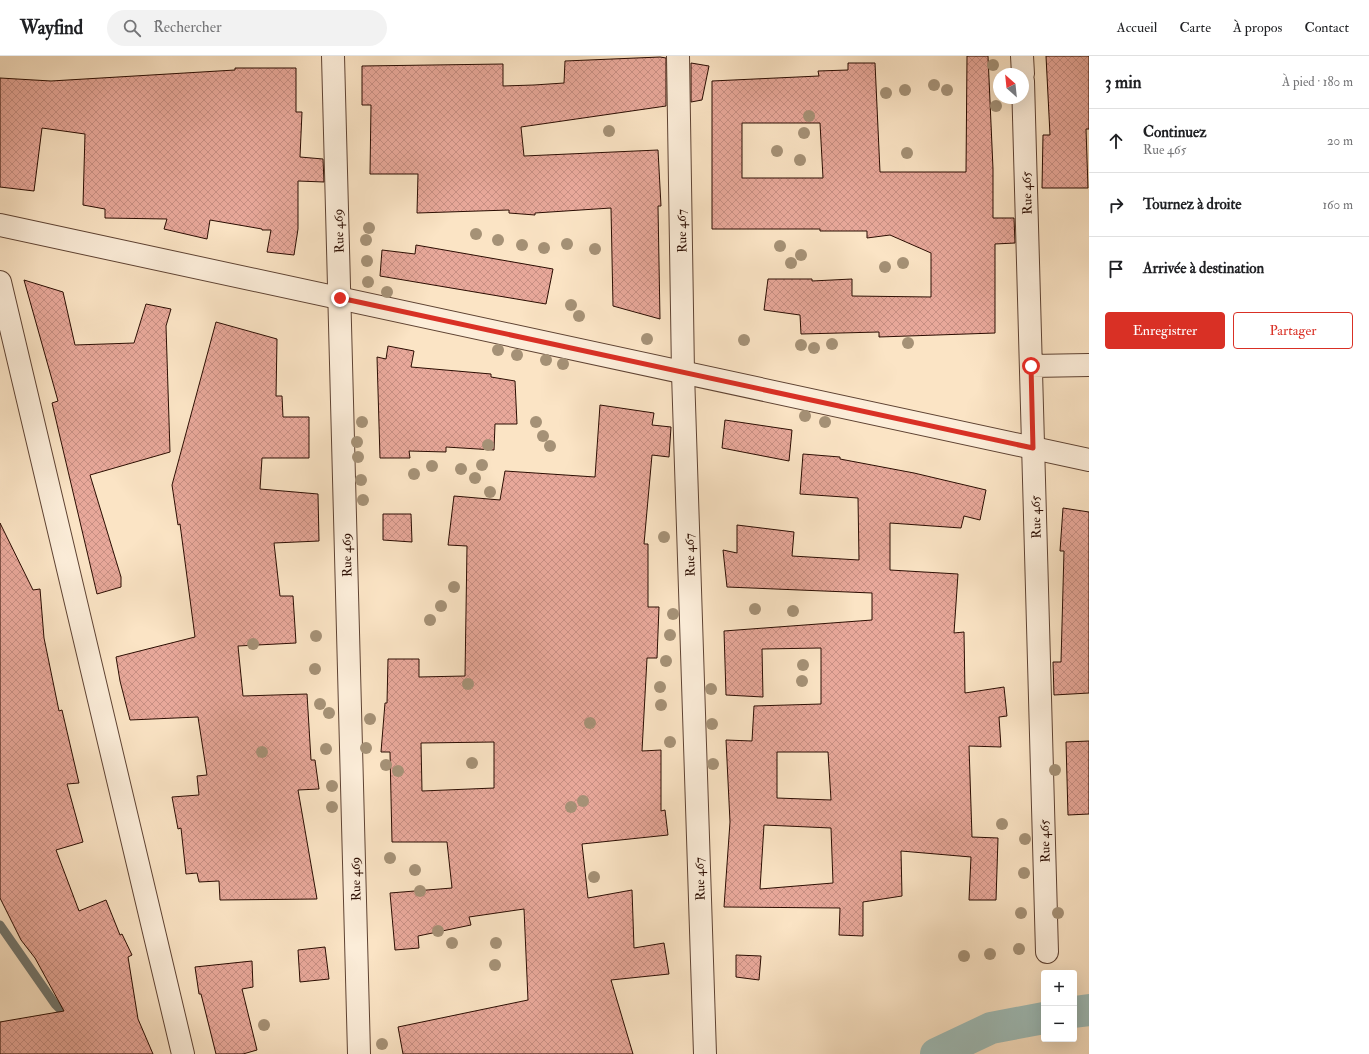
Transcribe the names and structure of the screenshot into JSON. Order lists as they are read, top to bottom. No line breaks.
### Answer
{"streets":{"street":["Rue 465","Rue 469","Rue 467"]},"north":"top left","page":{"header":"Wayfind","search":"Rechercher","nav":["Accueil","Carte","À propos","Contact"],"heading":["3 min","À pied · 180 m"],"list":[["Continuez","Rue 465","20 m"],["Tournez à droite","160 m"],"Arrivée à destination"],"buttons":["Enregistrer","Partager"],"map_buttons":["+","−"]}}
